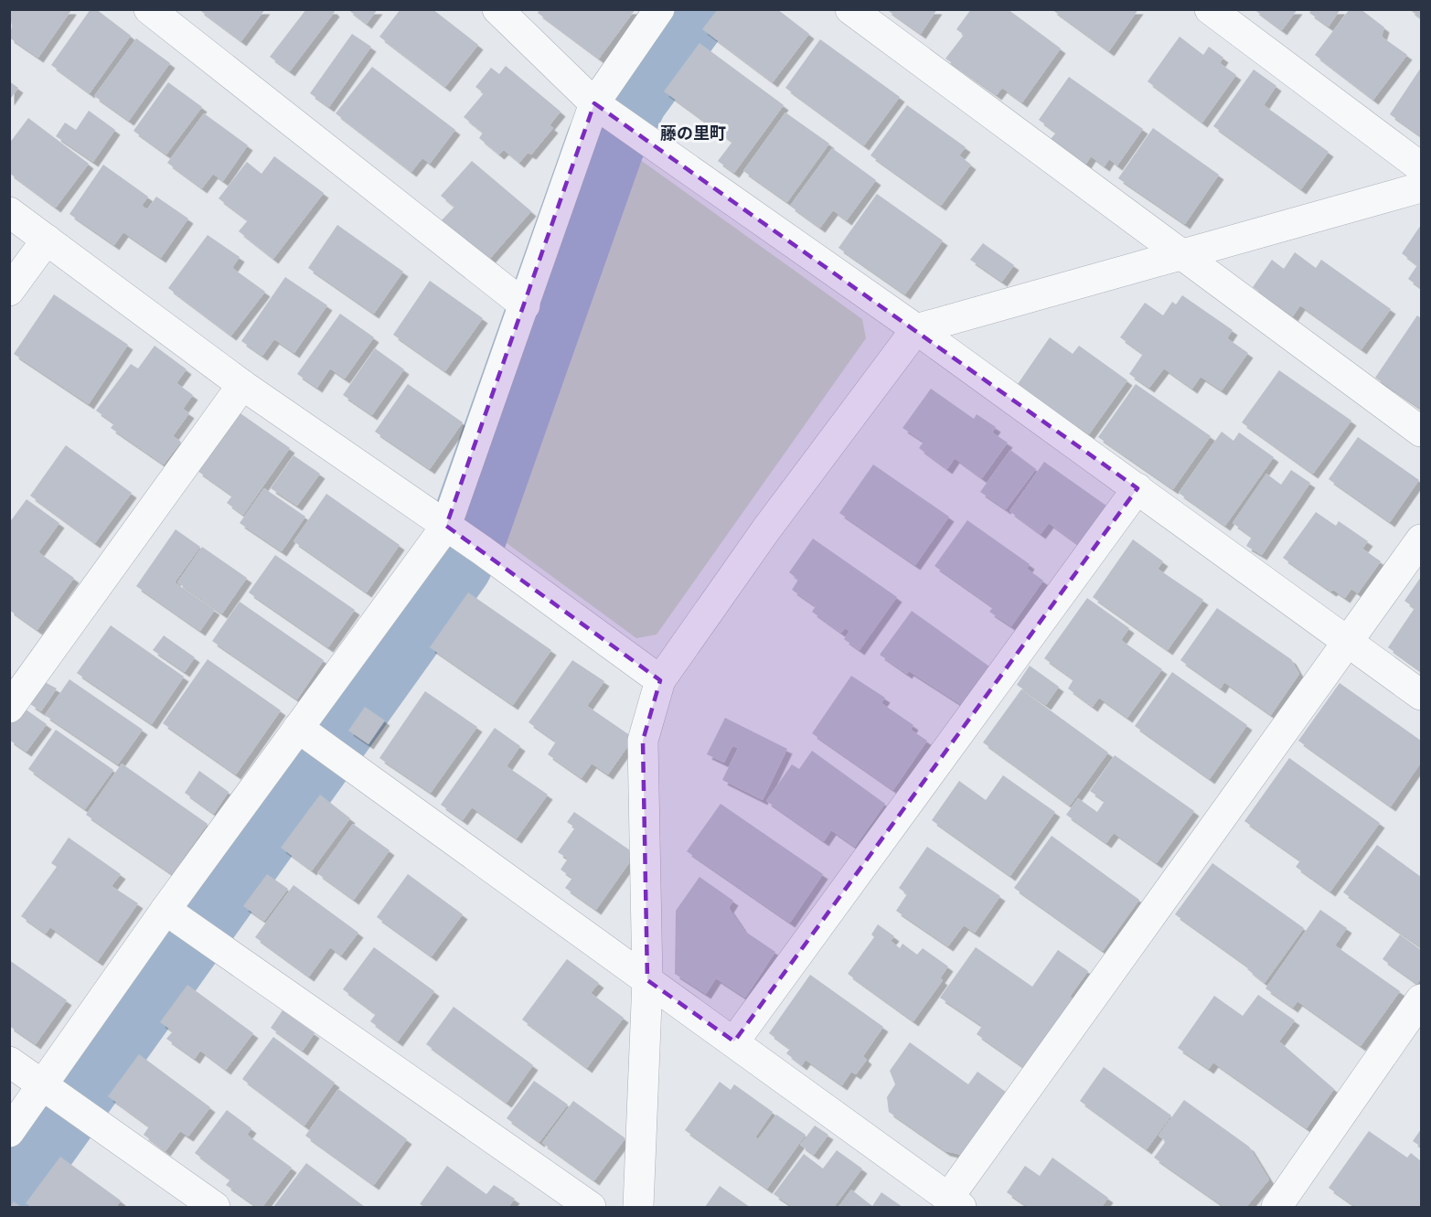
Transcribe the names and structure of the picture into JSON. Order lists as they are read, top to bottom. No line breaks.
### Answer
{"districts":["藤の里町"]}
